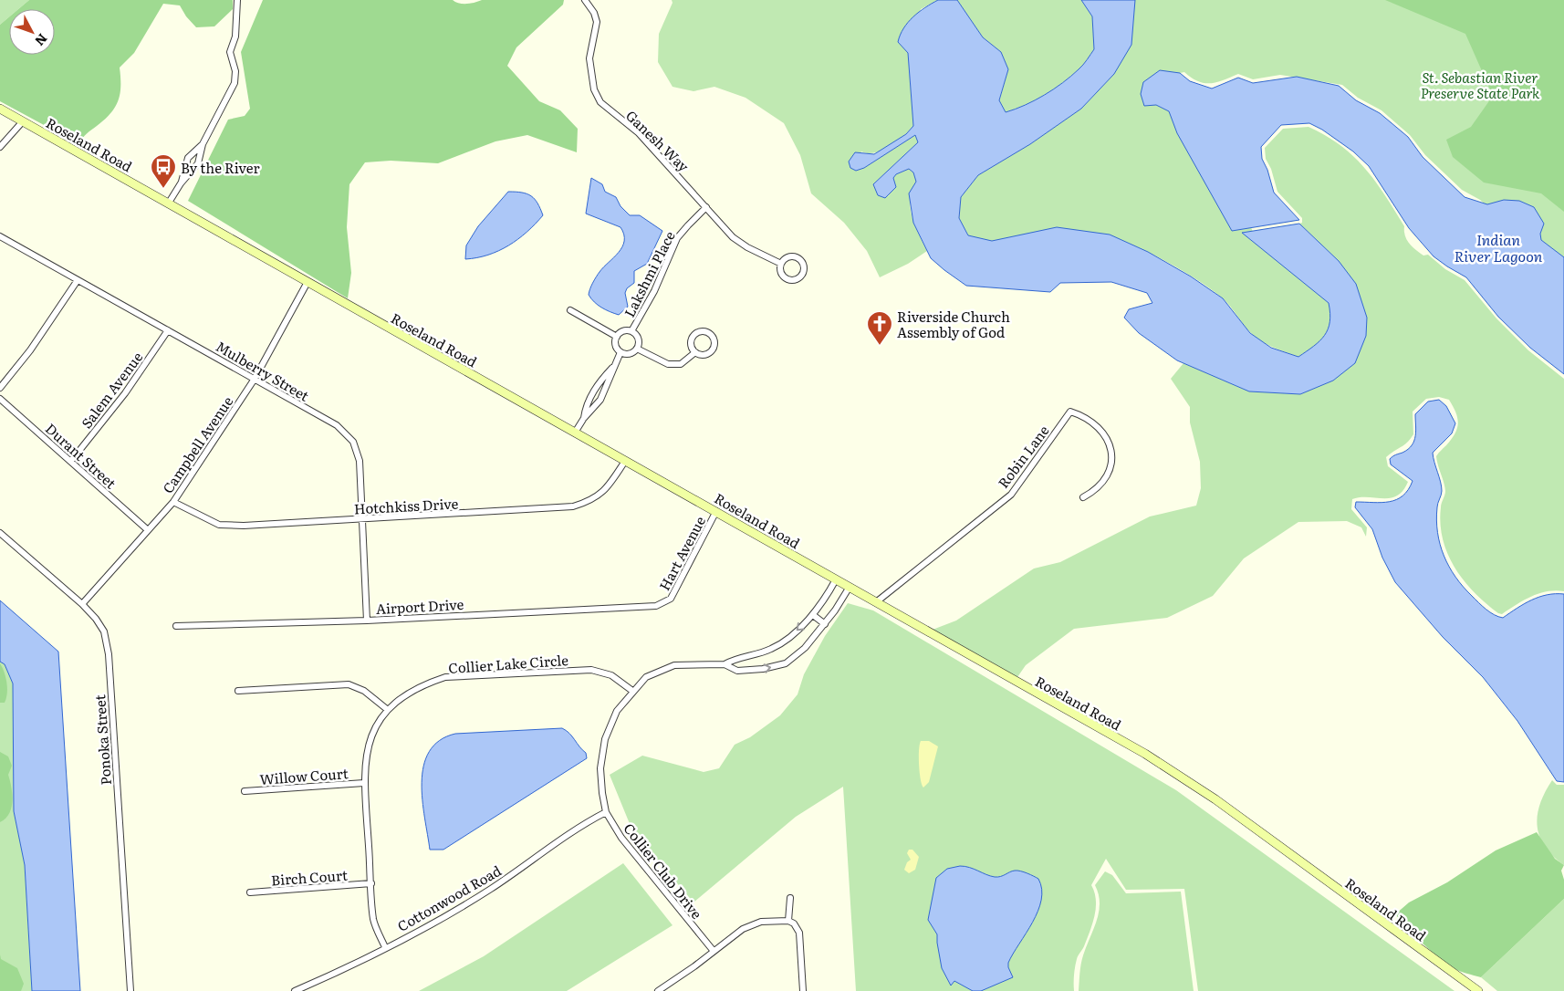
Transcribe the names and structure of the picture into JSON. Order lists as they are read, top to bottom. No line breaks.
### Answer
{"streets":{"main road":["Roseland Road"],"street":["Ganesh Way","Lakshmi Place","Mulberry Street","Salem Avenue","Campbell Avenue","Durant Street","Robin Lane","Hotchkiss Drive","Hart Avenue","Airport Drive","Collier Lake Circle","Ponoka Street","Willow Court","Collier Club Drive","Birch Court","Cottonwood Road"]},"crossings":[["Ganesh Way","Lakshmi Place"],["Roseland Road","Campbell Avenue"],["Roseland Road","Robin Lane"],["Roseland Road","Hotchkiss Drive"],["Roseland Road","Hart Avenue"],["Roseland Road","Collier Club Drive"],["Mulberry Street","Salem Avenue"],["Mulberry Street","Campbell Avenue"],["Mulberry Street","Hotchkiss Drive"],["Mulberry Street","Airport Drive"],["Salem Avenue","Durant Street"],["Campbell Avenue","Durant Street"],["Campbell Avenue","Hotchkiss Drive"],["Campbell Avenue","Ponoka Street"],["Hart Avenue","Airport Drive"],["Collier Lake Circle","Willow Court"],["Collier Lake Circle","Collier Club Drive"],["Collier Lake Circle","Birch Court"],["Collier Lake Circle","Cottonwood Road"],["Collier Club Drive","Cottonwood Road"]],"water":["Indian River Lagoon"],"parks":["St. Sebastian River Preserve State Park"],"places":{"bus stop":["By the River"],"church":["Riverside Church Assembly of God"]},"north":"bottom right"}
